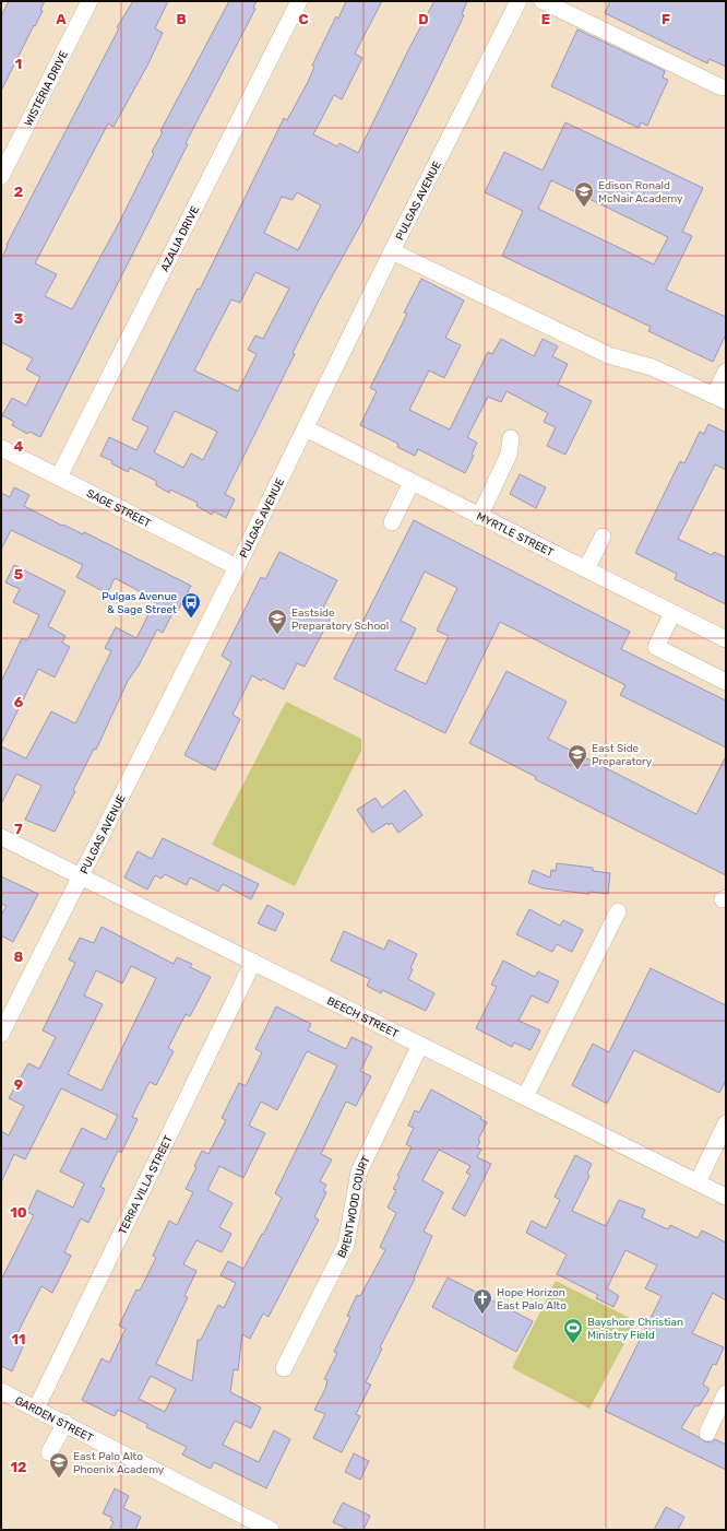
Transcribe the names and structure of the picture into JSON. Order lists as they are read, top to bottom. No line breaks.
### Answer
{"streets":{"street":["WISTERIA DRIVE","PULGAS AVENUE","AZALIA DRIVE","SAGE STREET","MYRTLE STREET","BEECH STREET","TERRA VILLA STREET","BRENTWOOD COURT","GARDEN STREET"]},"crossings":[["PULGAS AVENUE","SAGE STREET"],["PULGAS AVENUE","MYRTLE STREET"],["PULGAS AVENUE","BEECH STREET"],["AZALIA DRIVE","SAGE STREET"],["BEECH STREET","TERRA VILLA STREET"],["BEECH STREET","BRENTWOOD COURT"],["TERRA VILLA STREET","GARDEN STREET"]],"places":{"school or university":["Edison Ronald McNair Academy","Eastside Preparatory School","East Side Preparatory","East Palo Alto Phoenix Academy"],"bus stop":["Pulgas Avenue & Sage Street"],"church":["Hope Horizon East Palo Alto"],"sports":["Bayshore Christian Ministry Field"]},"grid":{"columns":["A","B","C","D","E","F"],"rows":["1","2","3","4","5","6","7","8","9","10","11","12"]}}
